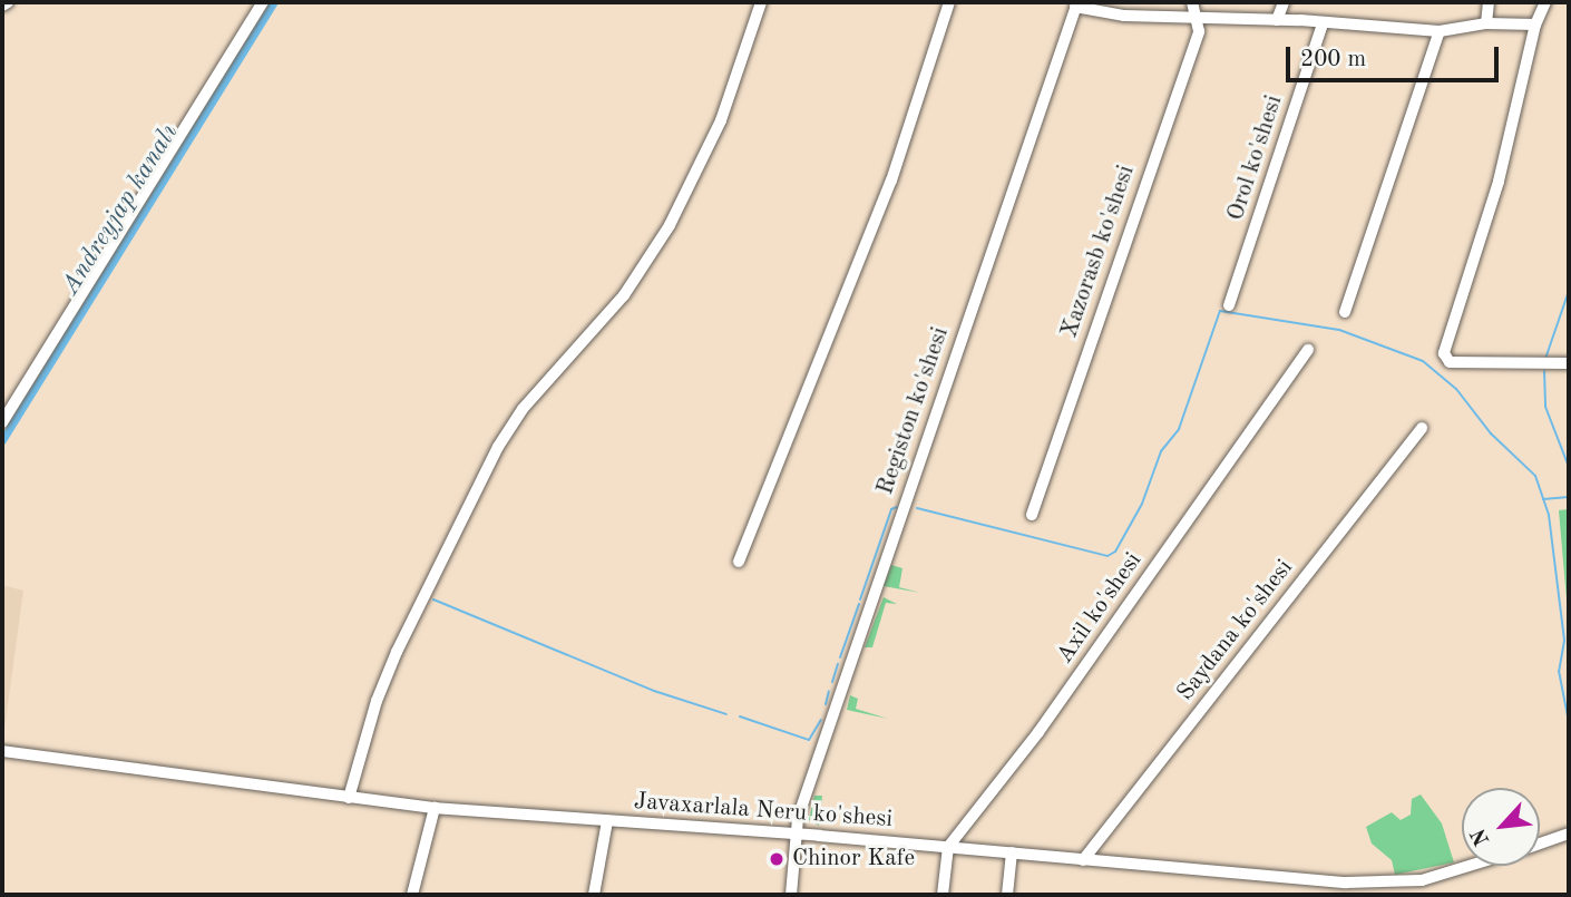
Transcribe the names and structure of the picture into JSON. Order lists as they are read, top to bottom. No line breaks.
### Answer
{"streets":{"street":["Orol ko'shesi","Xazorasb ko'shesi","Registon ko'shesi","Axil ko'shesi","Saydana ko'shesi","Javaxarlala Neru ko'shesi"]},"crossings":[["Registon ko'shesi","Javaxarlala Neru ko'shesi"],["Axil ko'shesi","Javaxarlala Neru ko'shesi"],["Saydana ko'shesi","Javaxarlala Neru ko'shesi"]],"water":["Andreyjap kanalı"],"places":["Chinor Kafe"],"scale_bar":"200 m","north":"bottom left"}
